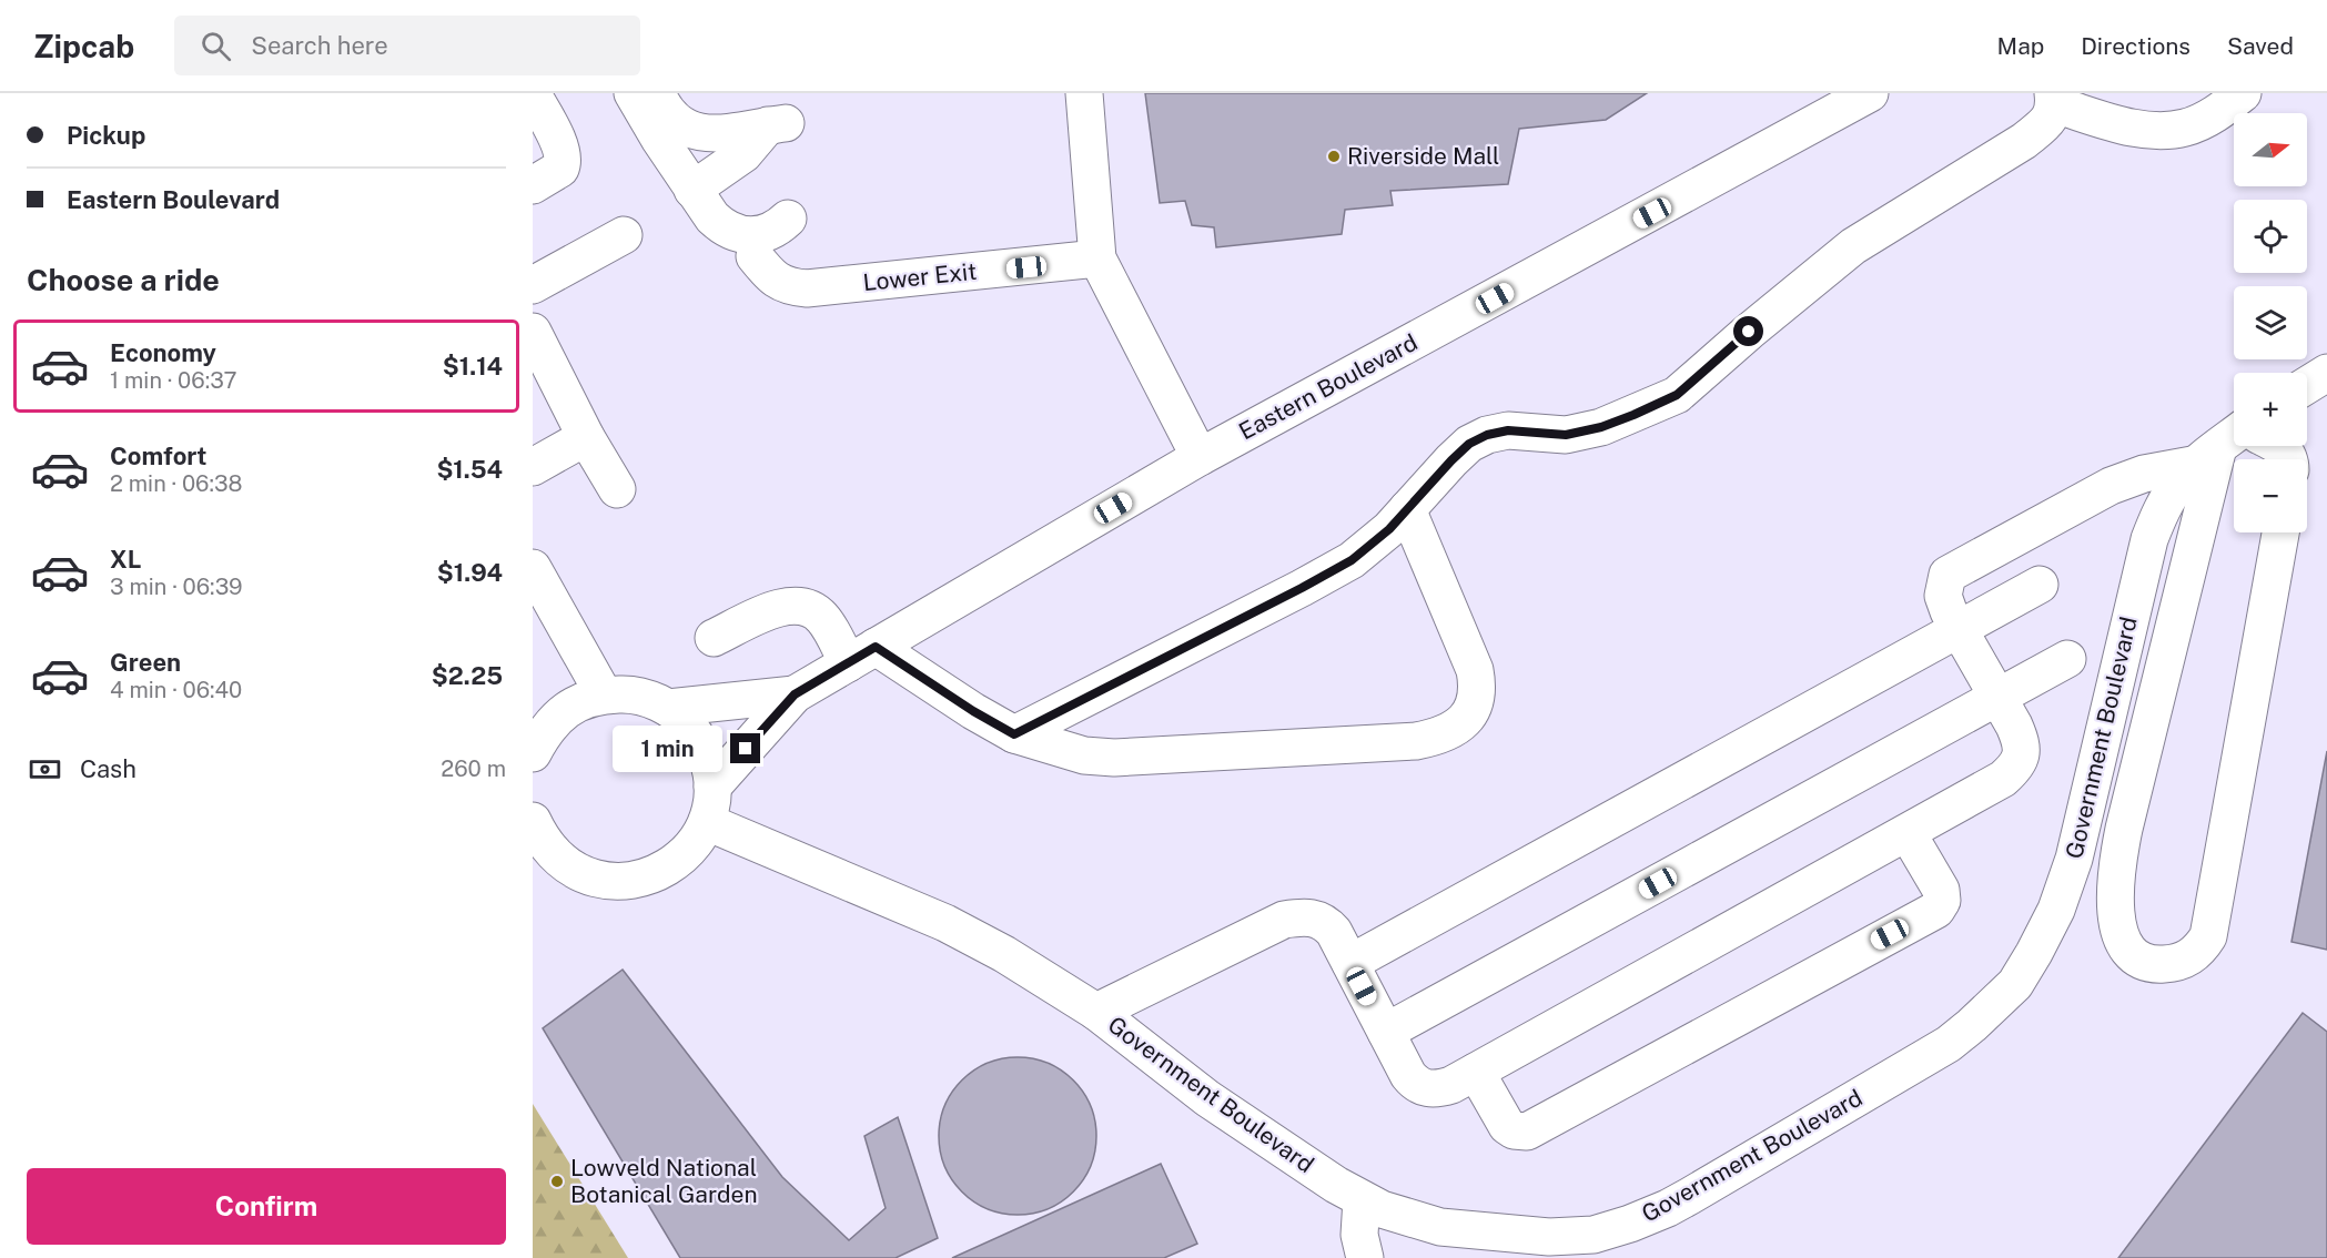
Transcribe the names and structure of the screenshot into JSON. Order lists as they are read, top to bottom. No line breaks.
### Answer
{"streets":{"street":["Lower Exit","Eastern Boulevard","Government Boulevard"]},"places":["Riverside Mall","Lowveld National Botanical Garden"],"north":"right","page":{"header":"Zipcab","search":"Search here","nav":["Map","Directions","Saved"],"banner":["Pickup","Eastern Boulevard"],"map_buttons":["+","−"],"heading":"Choose a ride","list":[{"name":"Economy","note":"1 min · 06:37","value":"$1.14"},{"name":"Comfort","note":"2 min · 06:38","value":"$1.54"},{"name":"XL","note":"3 min · 06:39","value":"$1.94"},{"name":"Green","note":"4 min · 06:40","value":"$2.25"}],"bubble":"1 min","pay":["Cash","260 m"],"buttons":"Confirm"}}
